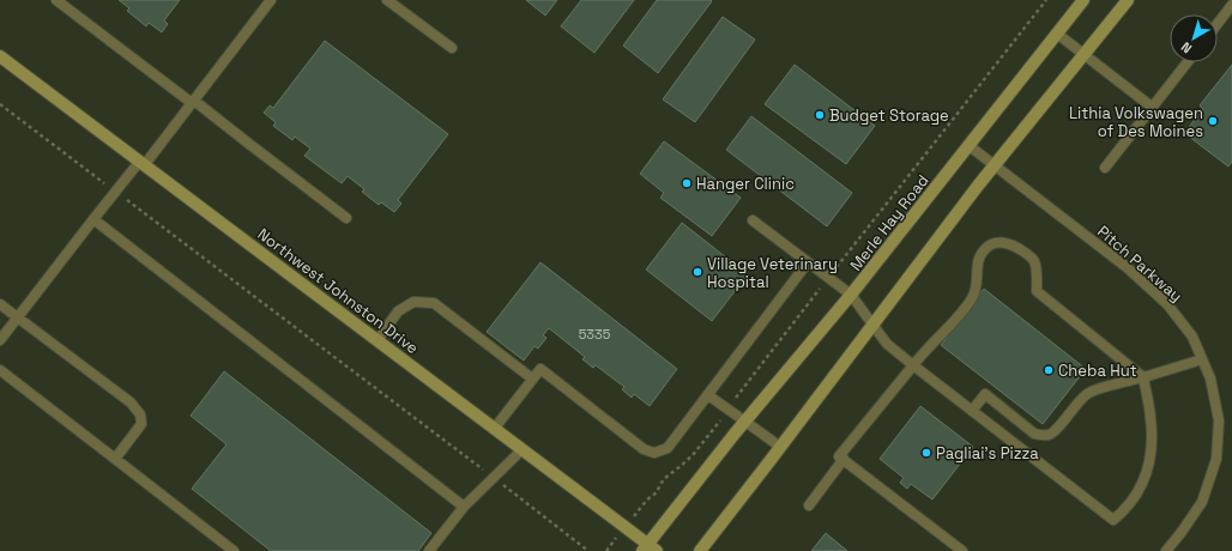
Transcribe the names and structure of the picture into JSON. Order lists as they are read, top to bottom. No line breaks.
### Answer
{"streets":{"main road":["Merle Hay Road","Northwest Johnston Drive"],"lane":["Pitch Parkway"]},"crossings":[["Merle Hay Road","Pitch Parkway"],["Merle Hay Road","Northwest Johnston Drive"]],"places":["Budget Storage","Lithia Volkswagen of Des Moines","Hanger Clinic","Village Veterinary Hospital","Cheba Hut","Pagliai's Pizza"],"house_numbers":["5335"],"north":"bottom left"}
